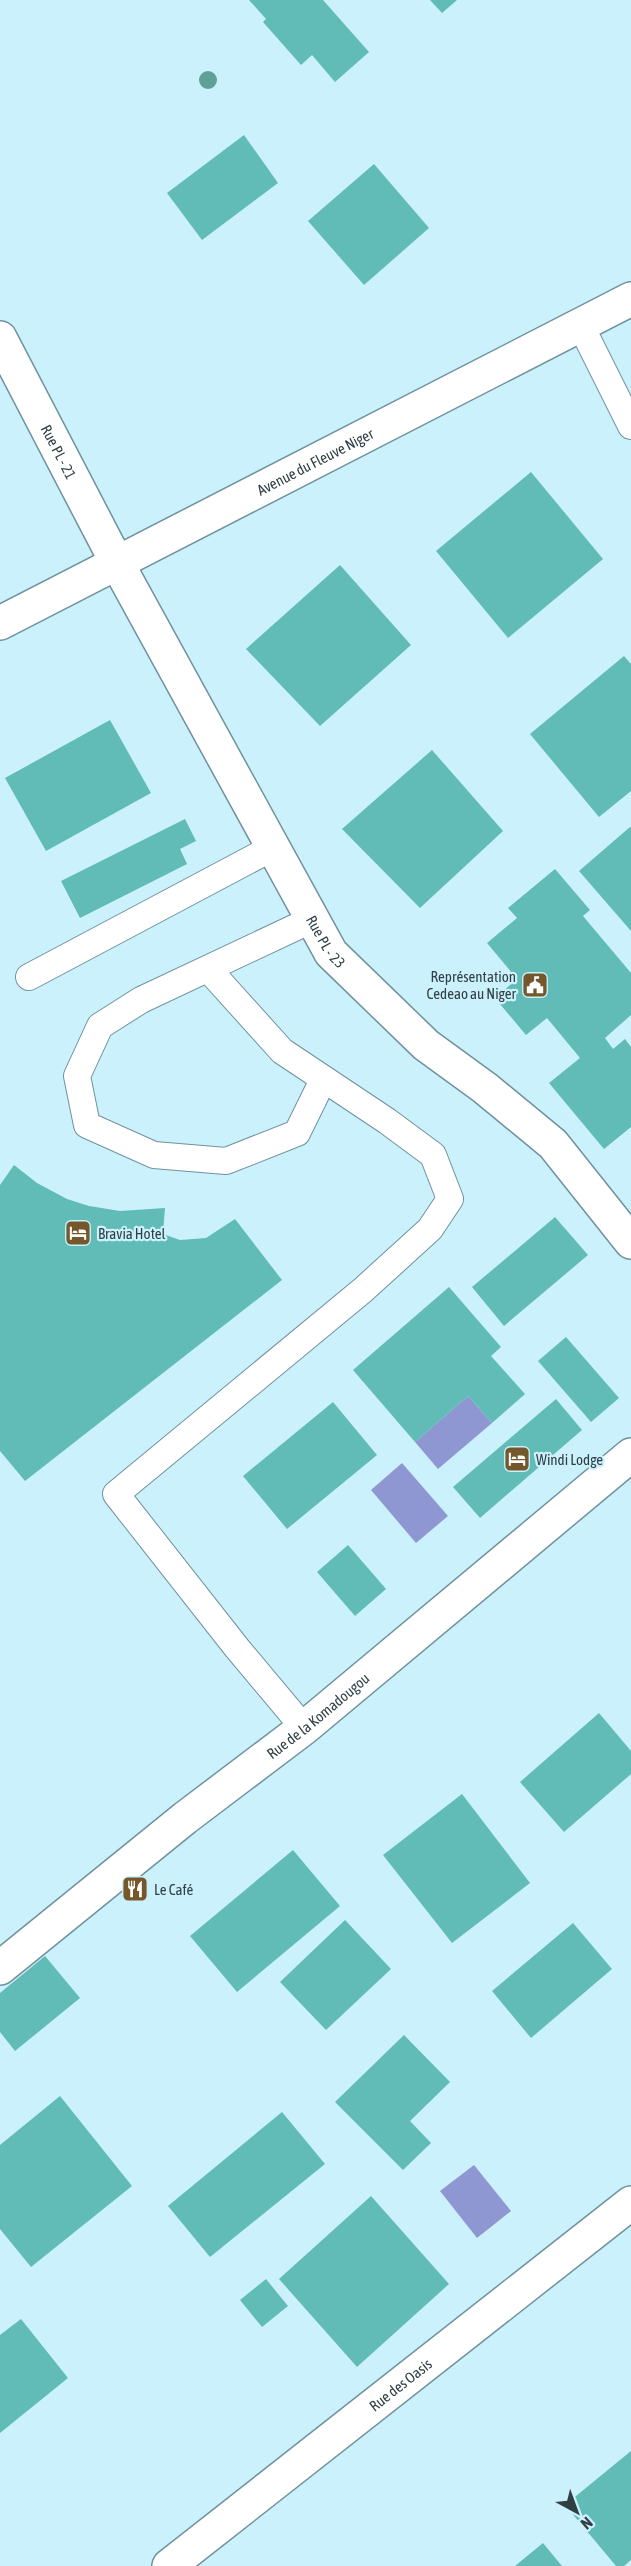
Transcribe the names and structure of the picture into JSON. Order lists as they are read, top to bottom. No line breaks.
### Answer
{"streets":{"street":["Rue PL - 21","Avenue du Fleuve Niger","Rue PL - 23","Rue de la Komadougou","Rue des Oasis"]},"crossings":[["Rue PL - 21","Avenue du Fleuve Niger"],["Rue PL - 21","Rue PL - 23"],["Avenue du Fleuve Niger","Rue PL - 23"]],"places":{"public building":["Représentation Cedeao au Niger"],"hotel":["Bravia Hotel","Windi Lodge"],"restaurant":["Le Café"]},"north":"bottom right"}
